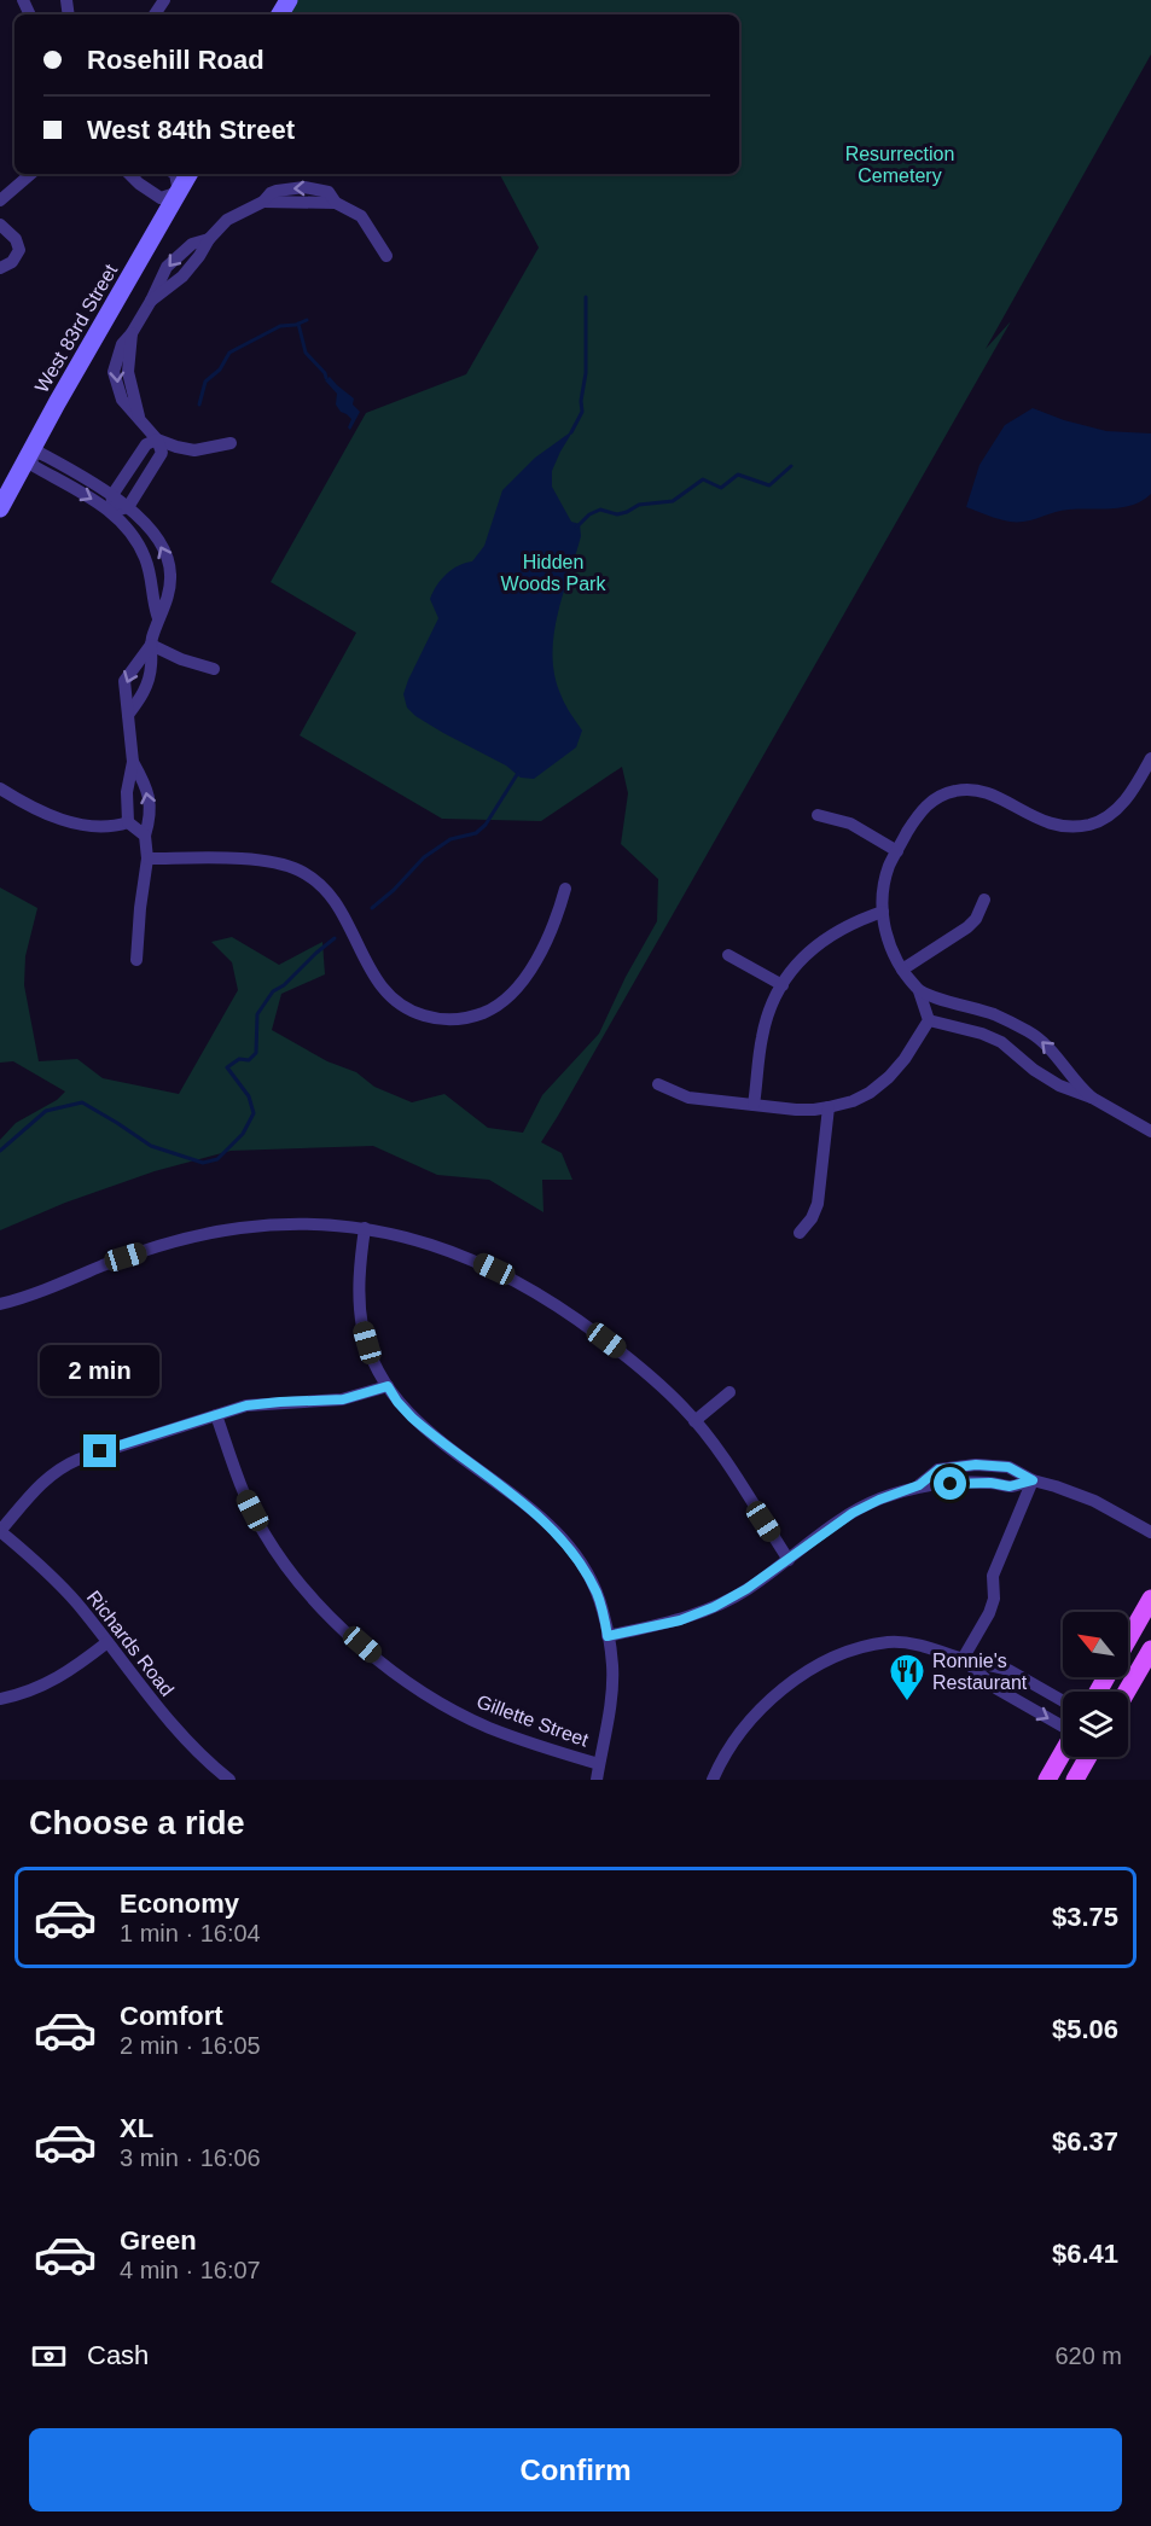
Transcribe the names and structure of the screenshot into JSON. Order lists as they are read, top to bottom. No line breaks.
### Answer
{"streets":{"street":["West 83rd Street","Richards Road","Gillette Street"]},"parks":["Resurrection Cemetery","Hidden Woods Park"],"places":{"restaurant":["Ronnie's Restaurant"]},"north":"top left","page":{"banner":["Rosehill Road","West 84th Street"],"bubble":"2 min","heading":"Choose a ride","list":[{"name":"Economy","note":"1 min · 16:04","value":"$3.75"},{"name":"Comfort","note":"2 min · 16:05","value":"$5.06"},{"name":"XL","note":"3 min · 16:06","value":"$6.37"},{"name":"Green","note":"4 min · 16:07","value":"$6.41"}],"pay":["Cash","620 m"],"buttons":"Confirm"}}
